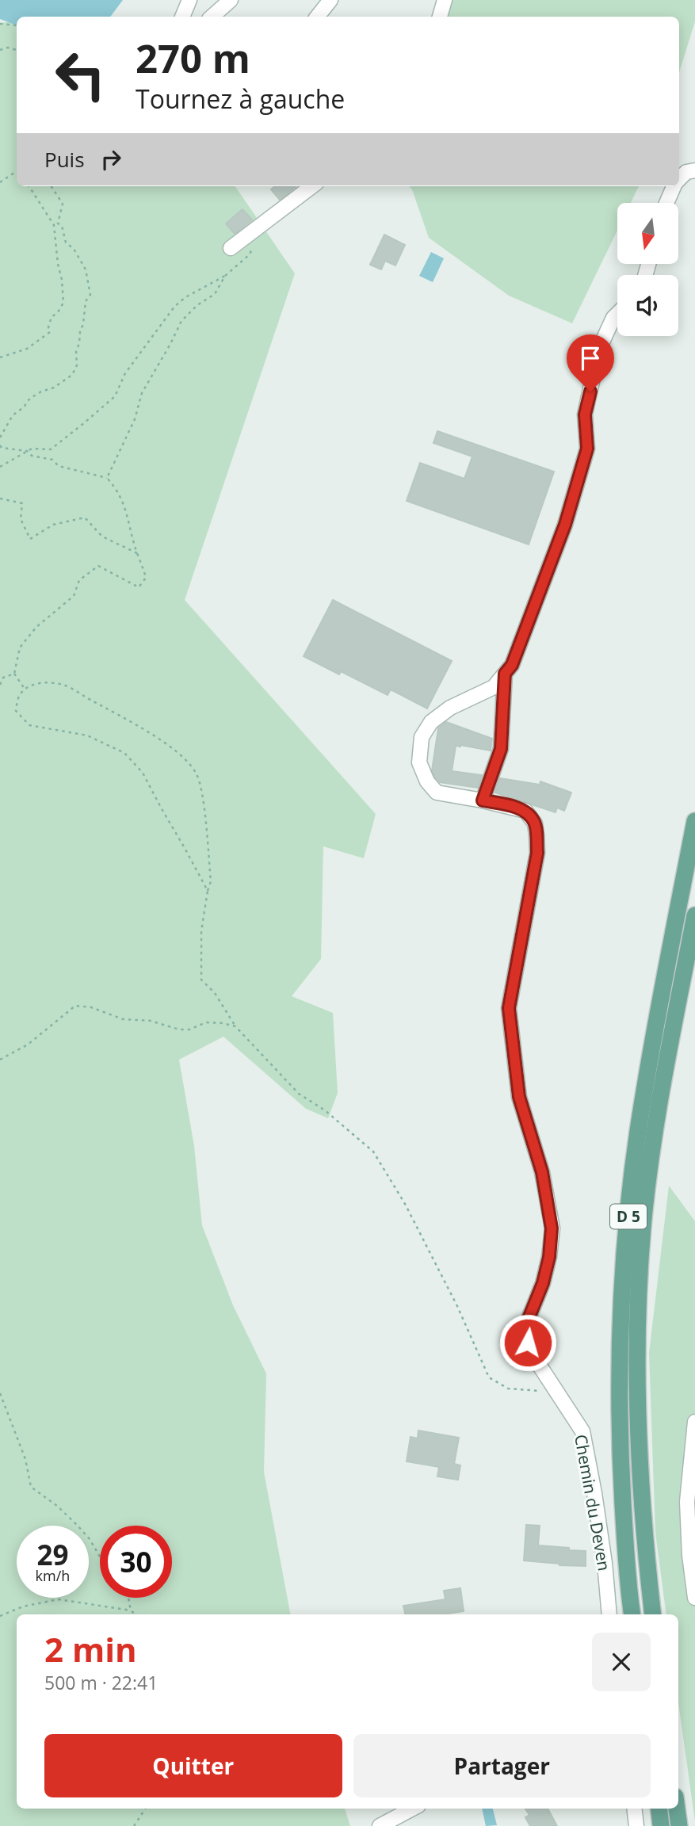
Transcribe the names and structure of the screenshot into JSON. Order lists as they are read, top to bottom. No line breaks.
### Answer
{"streets":{"main road":["D 5"],"street":["Chemin du Deven"]},"north":"bottom","page":{"turn":["270 m","Tournez à gauche"],"then":"Puis","speed":"29 km/h","limit":"30","heading":["2 min","500 m · 22:41"],"buttons":["Quitter","Partager"]}}
